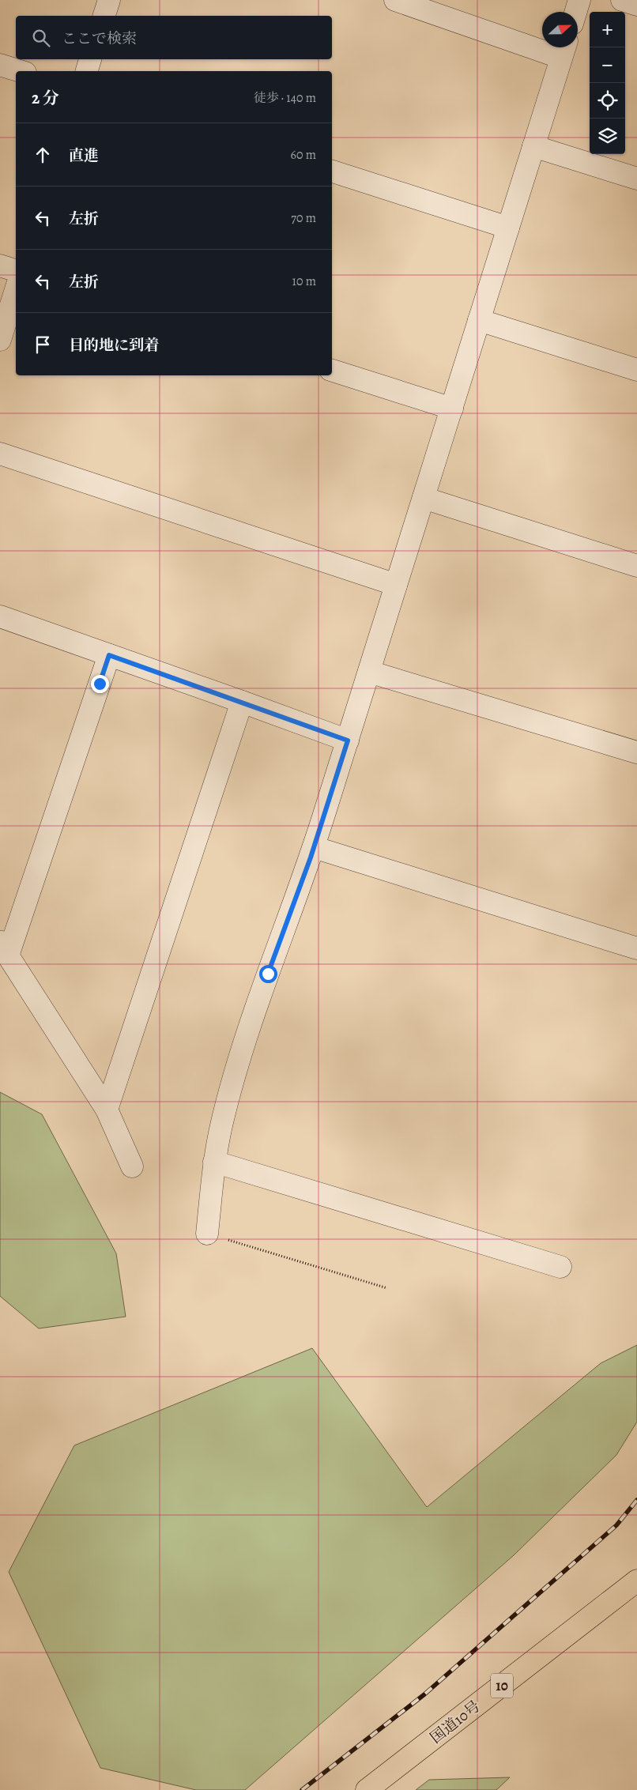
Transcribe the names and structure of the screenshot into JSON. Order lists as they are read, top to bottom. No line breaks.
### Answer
{"streets":{"highway":["10","国道10号"]},"north":"right","page":{"map_buttons":["+","−"],"search":"ここで検索","heading":["2 分","徒歩 · 140 m"],"list":[["直進","60 m"],["左折","70 m"],["左折","10 m"],"目的地に到着"]}}
